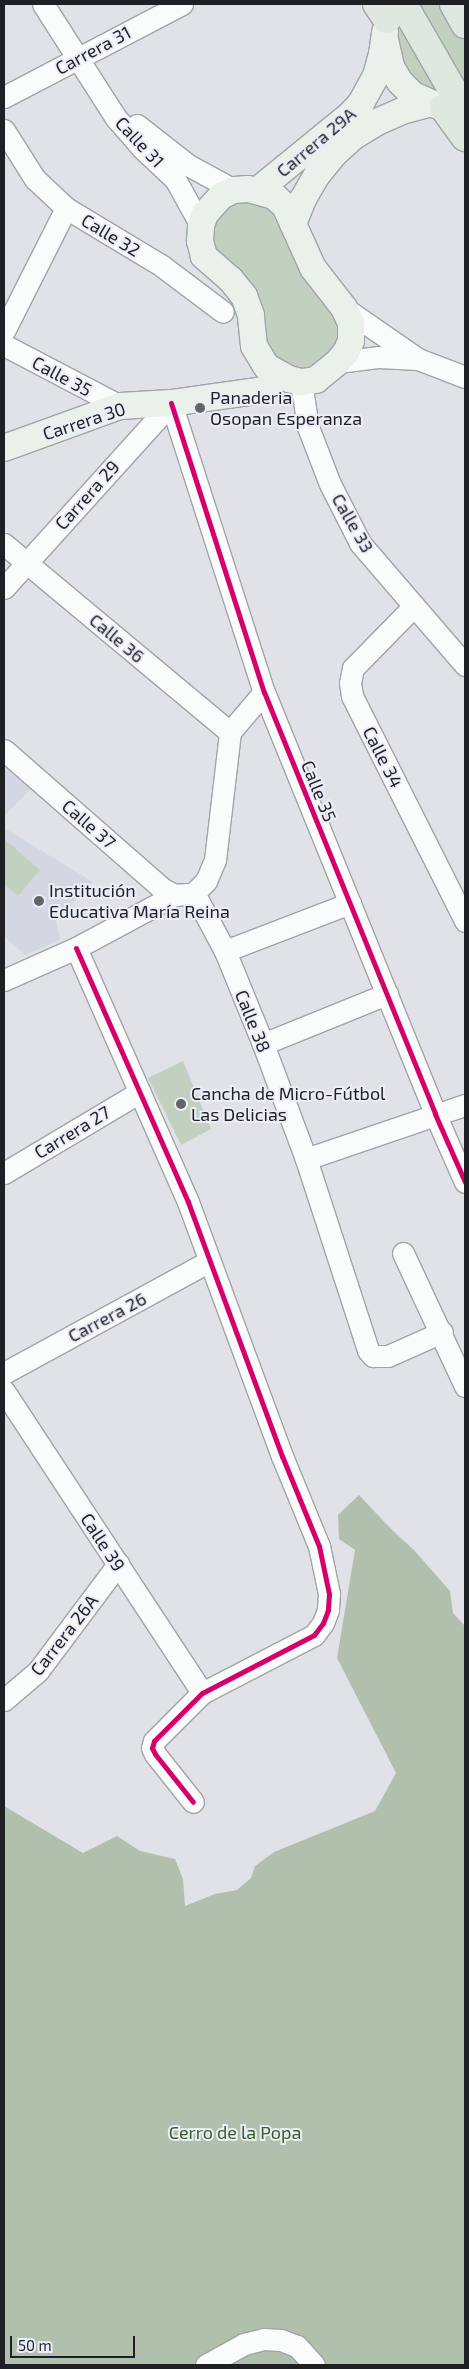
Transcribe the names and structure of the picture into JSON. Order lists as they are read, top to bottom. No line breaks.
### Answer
{"streets":{"main road":["Carrera 29A","Carrera 30"],"street":["Carrera 31","Calle 31","Calle 32","Calle 35","Carrera 29","Calle 33","Calle 36","Calle 34","Calle 37","Calle 38","Carrera 27","Carrera 26","Calle 39","Carrera 26A"]},"crossings":[["Carrera 31","Calle 31"],["Calle 31","Carrera 29A"],["Calle 35","Carrera 30"],["Calle 35","Carrera 29"],["Carrera 30","Carrera 29"],["Carrera 30","Calle 33"],["Carrera 29","Calle 36"],["Calle 33","Calle 34"],["Calle 37","Calle 38"],["Calle 39","Carrera 26A"]],"parks":["Cerro de la Popa"],"places":["Panaderia Osopan Esperanza","Institución Educativa María Reina","Cancha de Micro-Fútbol Las Delicias"],"scale_bar":"50 m"}
